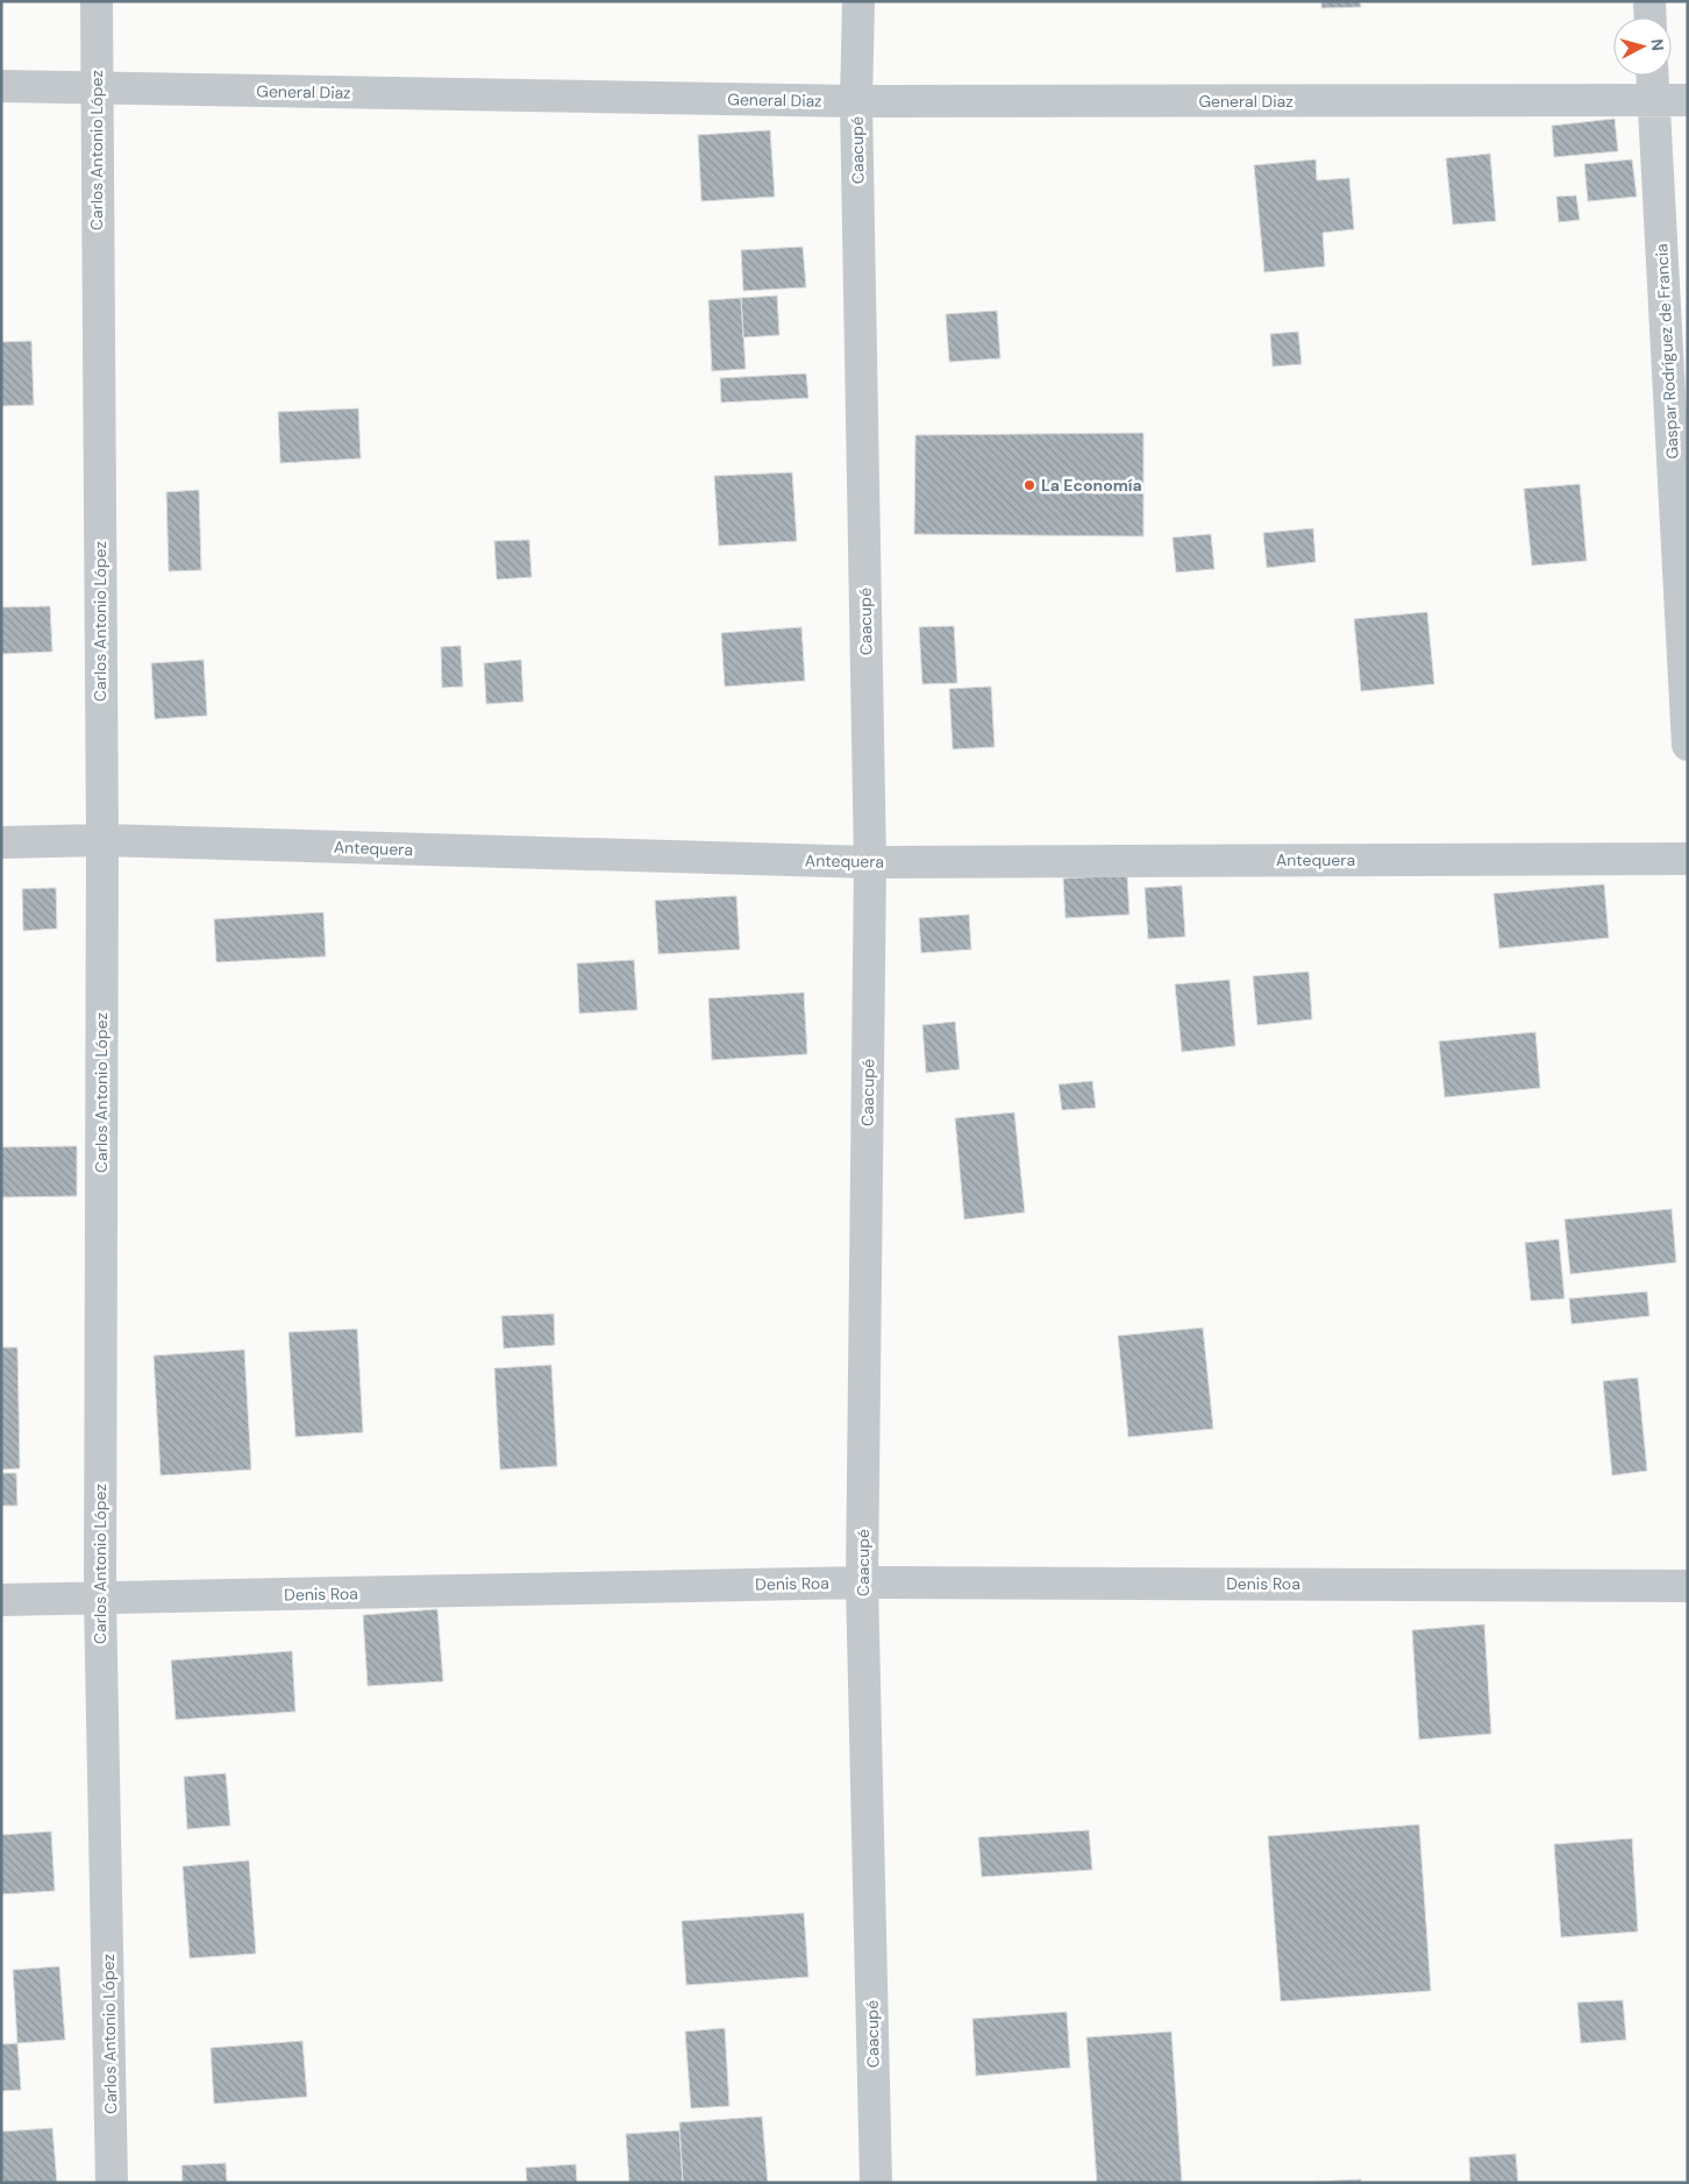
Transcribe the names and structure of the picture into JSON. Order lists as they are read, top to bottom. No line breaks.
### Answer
{"streets":{"street":["General Diaz","Carlos Antonio López","Caacupé","Gaspar Rodríguez de Francia","Antequera","Denis Roa"]},"crossings":[["General Diaz","Carlos Antonio López"],["General Diaz","Caacupé"],["General Diaz","Gaspar Rodríguez de Francia"],["Carlos Antonio López","Antequera"],["Carlos Antonio López","Denis Roa"],["Caacupé","Antequera"],["Caacupé","Denis Roa"]],"places":["La Economía"],"north":"right"}
